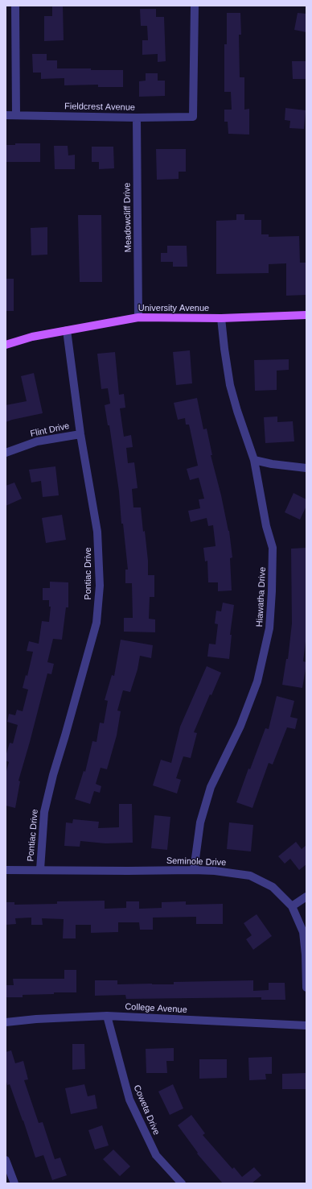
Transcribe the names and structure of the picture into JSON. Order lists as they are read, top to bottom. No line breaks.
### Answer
{"streets":{"main road":["University Avenue"],"street":["Fieldcrest Avenue","Meadowcliff Drive","Flint Drive","Pontiac Drive","Hiawatha Drive","Seminole Drive","College Avenue","Coweta Drive"]},"crossings":[["Fieldcrest Avenue","Meadowcliff Drive"],["Meadowcliff Drive","University Avenue"],["University Avenue","Pontiac Drive"],["University Avenue","Hiawatha Drive"],["Flint Drive","Pontiac Drive"],["Pontiac Drive","Seminole Drive"],["Hiawatha Drive","Seminole Drive"],["College Avenue","Coweta Drive"]]}
